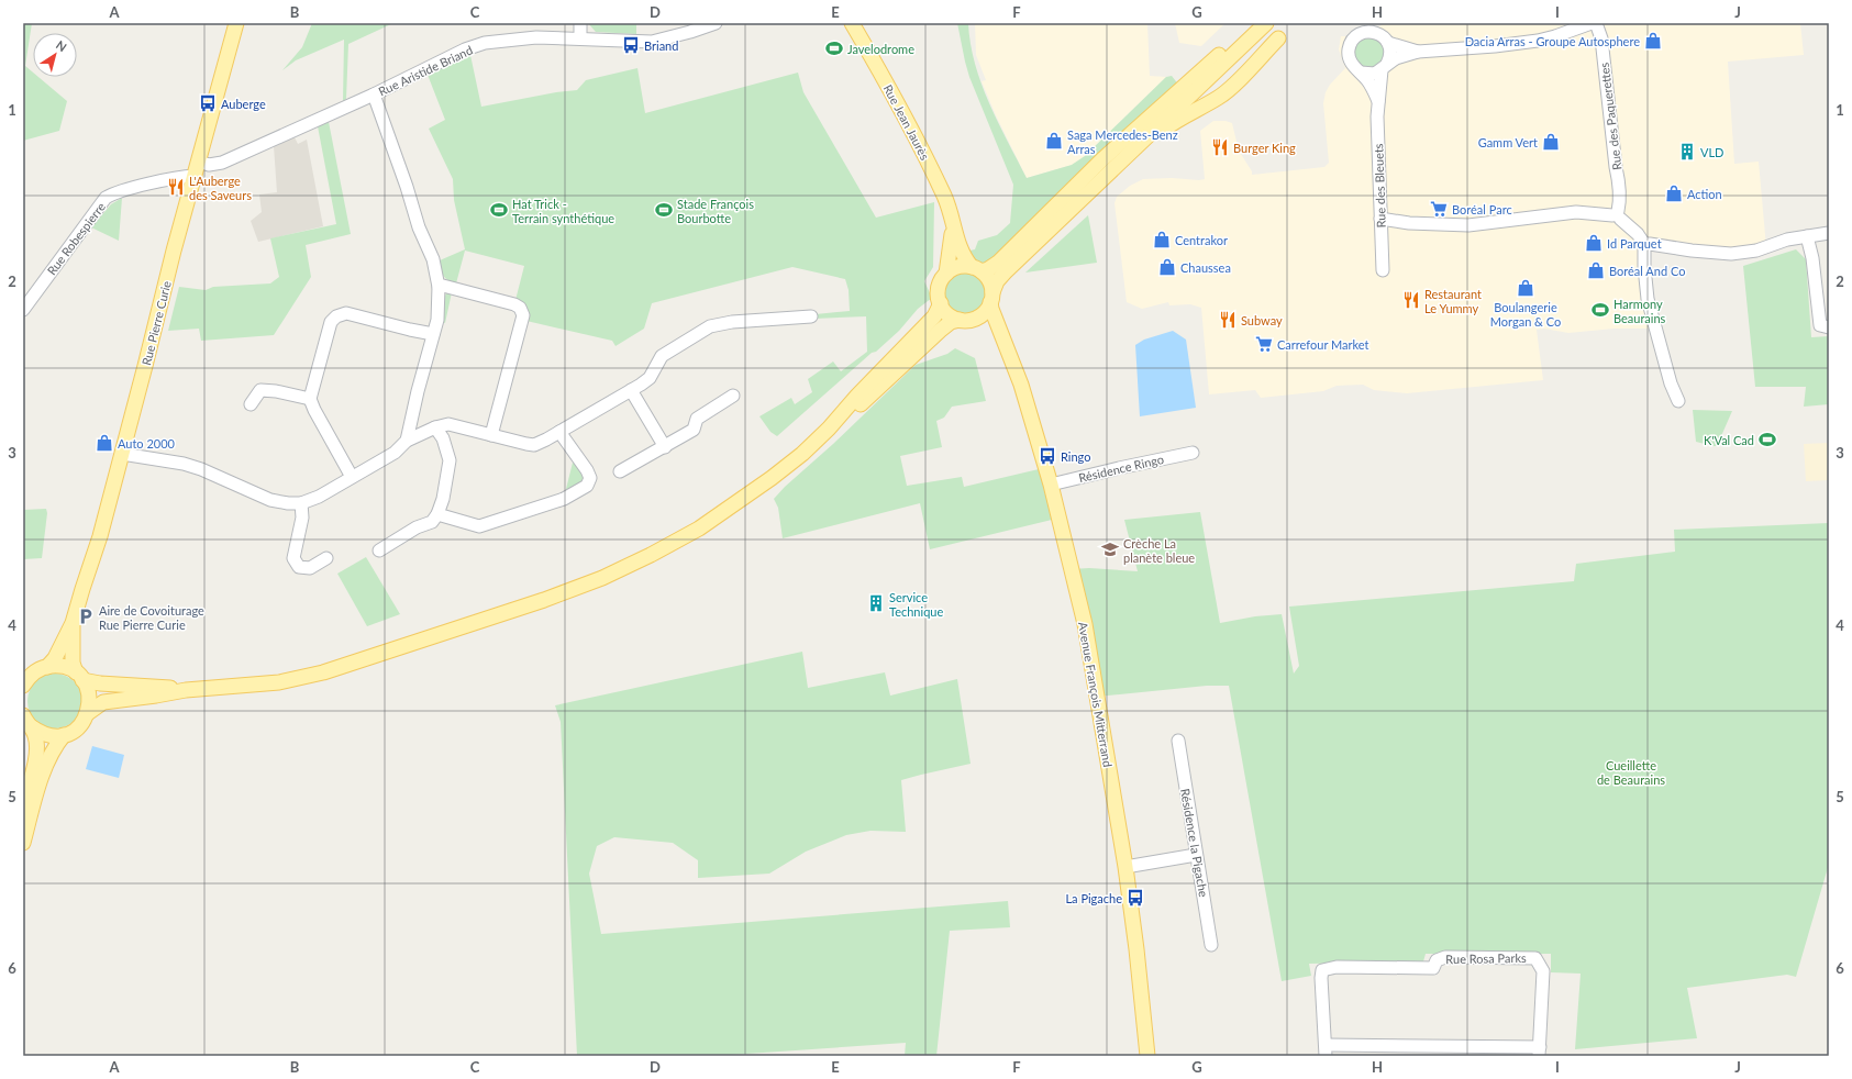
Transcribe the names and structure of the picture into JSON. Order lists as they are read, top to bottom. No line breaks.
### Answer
{"streets":{"main road":["Rue Jean Jaurès","Rue Pierre Curie","Avenue François Mitterrand"],"street":["Rue Aristide Briand","Rue des Paquerettes","Rue des Bleuets","Rue Robespierre","Résidence Ringo","Résidence la Pigache","Rue Rosa Parks"]},"crossings":[["Rue Aristide Briand","Rue Pierre Curie"],["Rue Robespierre","Rue Pierre Curie"],["Résidence Ringo","Avenue François Mitterrand"]],"parks":["Cueillette de Beaurains"],"places":{"shop":["Dacia Arras - Groupe Autosphere","Saga Mercedes-Benz Arras","Gamm Vert","Action","Centrakor","Id Parquet","Chaussea","Boréal And Co","Boulangerie Morgan & Co","Auto 2000"],"bus stop":["Briand","Auberge","Ringo","La Pigache"],"sports":["Javelodrome","Hat Trick - Terrain synthétique","Stade François Bourbotte","Harmony Beaurains","K'Val Cad"],"restaurant":["Burger King","L'Auberge des Saveurs","Restaurant Le Yummy","Subway"],"building":["VLD","Service Technique"],"supermarket":["Boréal Parc","Carrefour Market"],"school or university":["Crèche La planète bleue"],"parking":["Aire de Covoiturage Rue Pierre Curie"]},"north":"top right","grid":{"columns":["A","B","C","D","E","F","G","H","I","J"],"rows":["1","2","3","4","5","6"]}}
